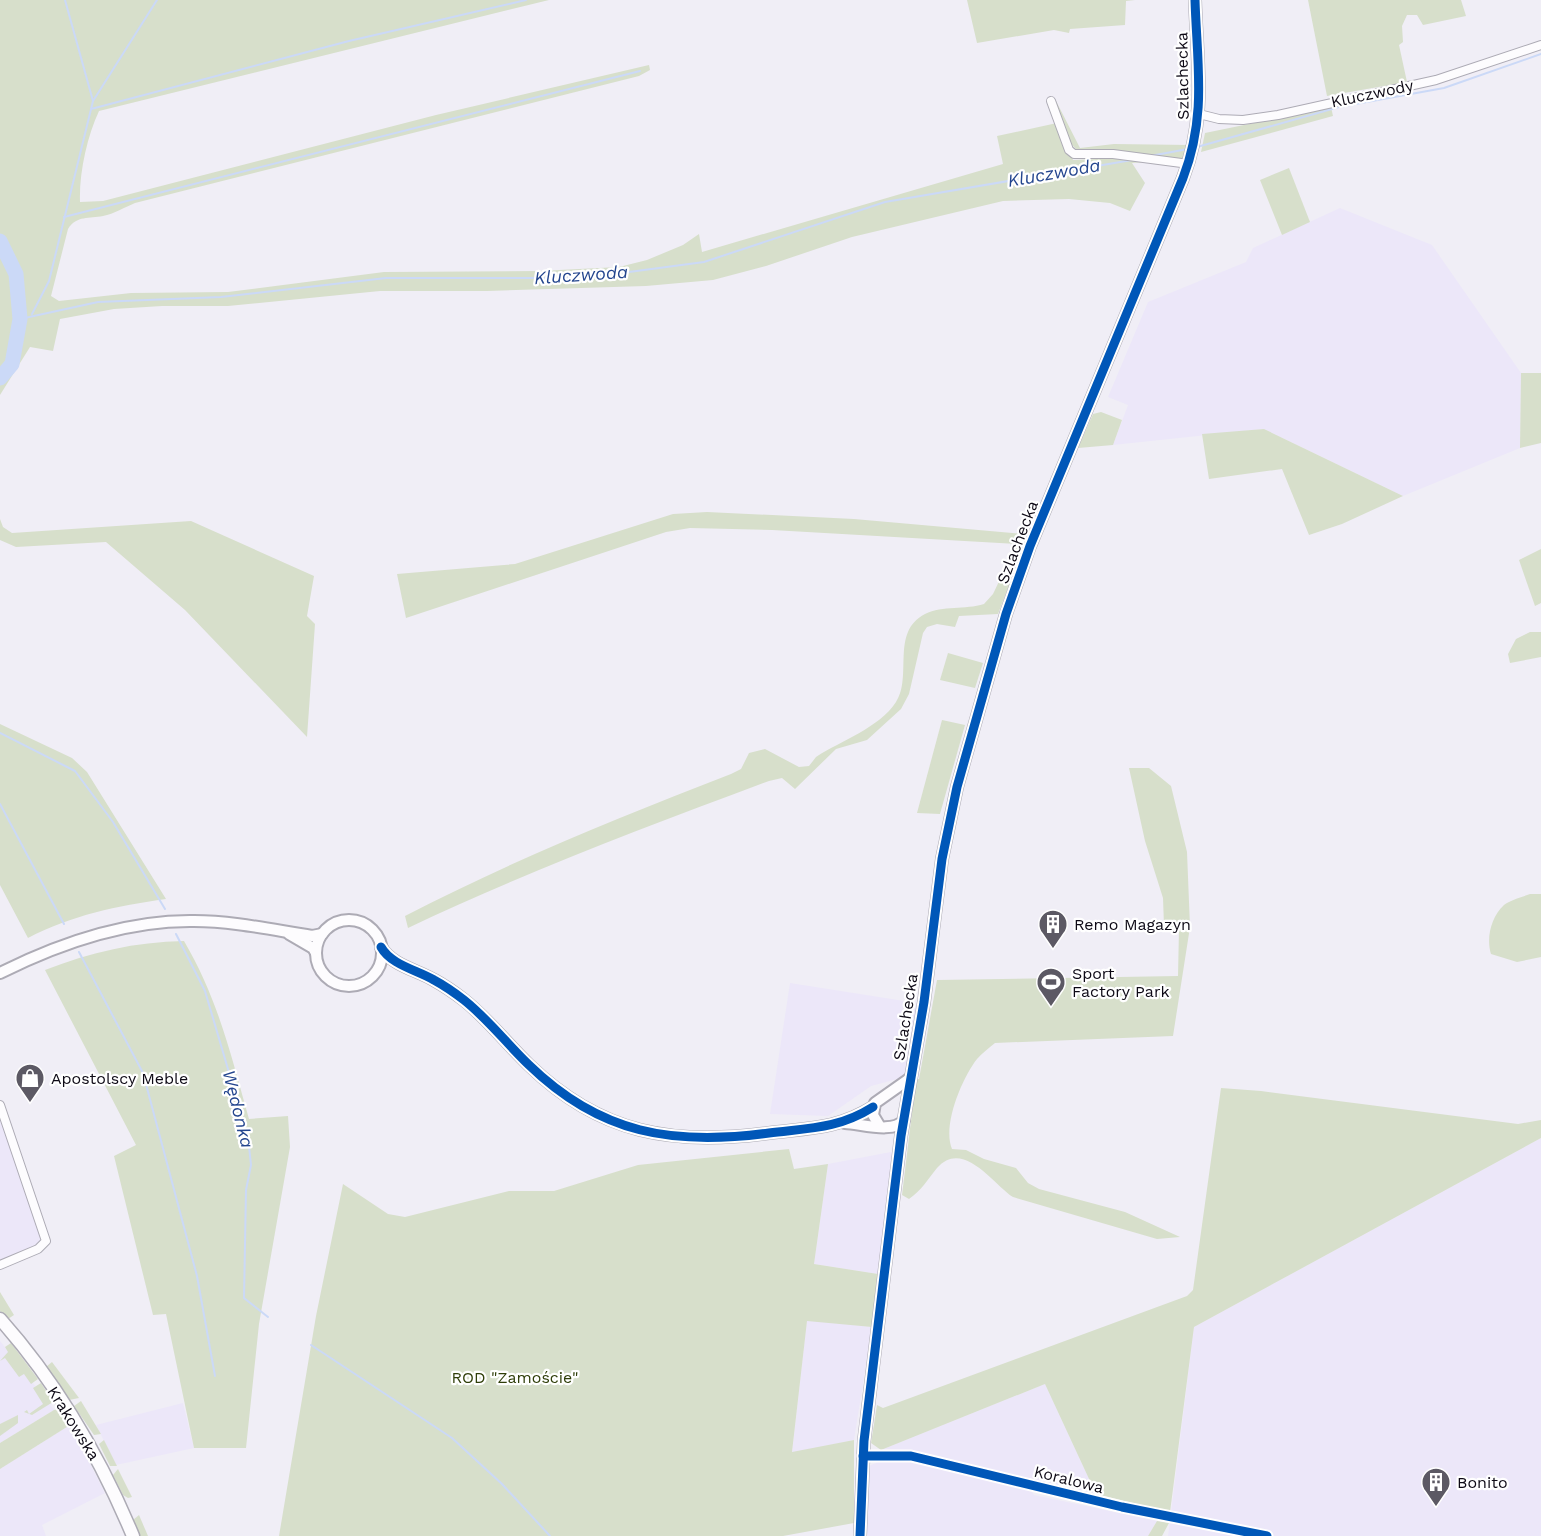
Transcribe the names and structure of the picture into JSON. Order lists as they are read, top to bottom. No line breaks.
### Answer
{"streets":{"main road":["Krakowska"],"street":["Szlachecka","Kluczwody","Koralowa"]},"crossings":[["Szlachecka","Kluczwody"],["Szlachecka","Koralowa"]],"water":["Kluczwoda","Wędonka"],"parks":["ROD \"Zamoście\""],"places":{"building":["Remo Magazyn","Bonito"],"sports":["Sport Factory Park"],"shop":["Apostolscy Meble"]}}
